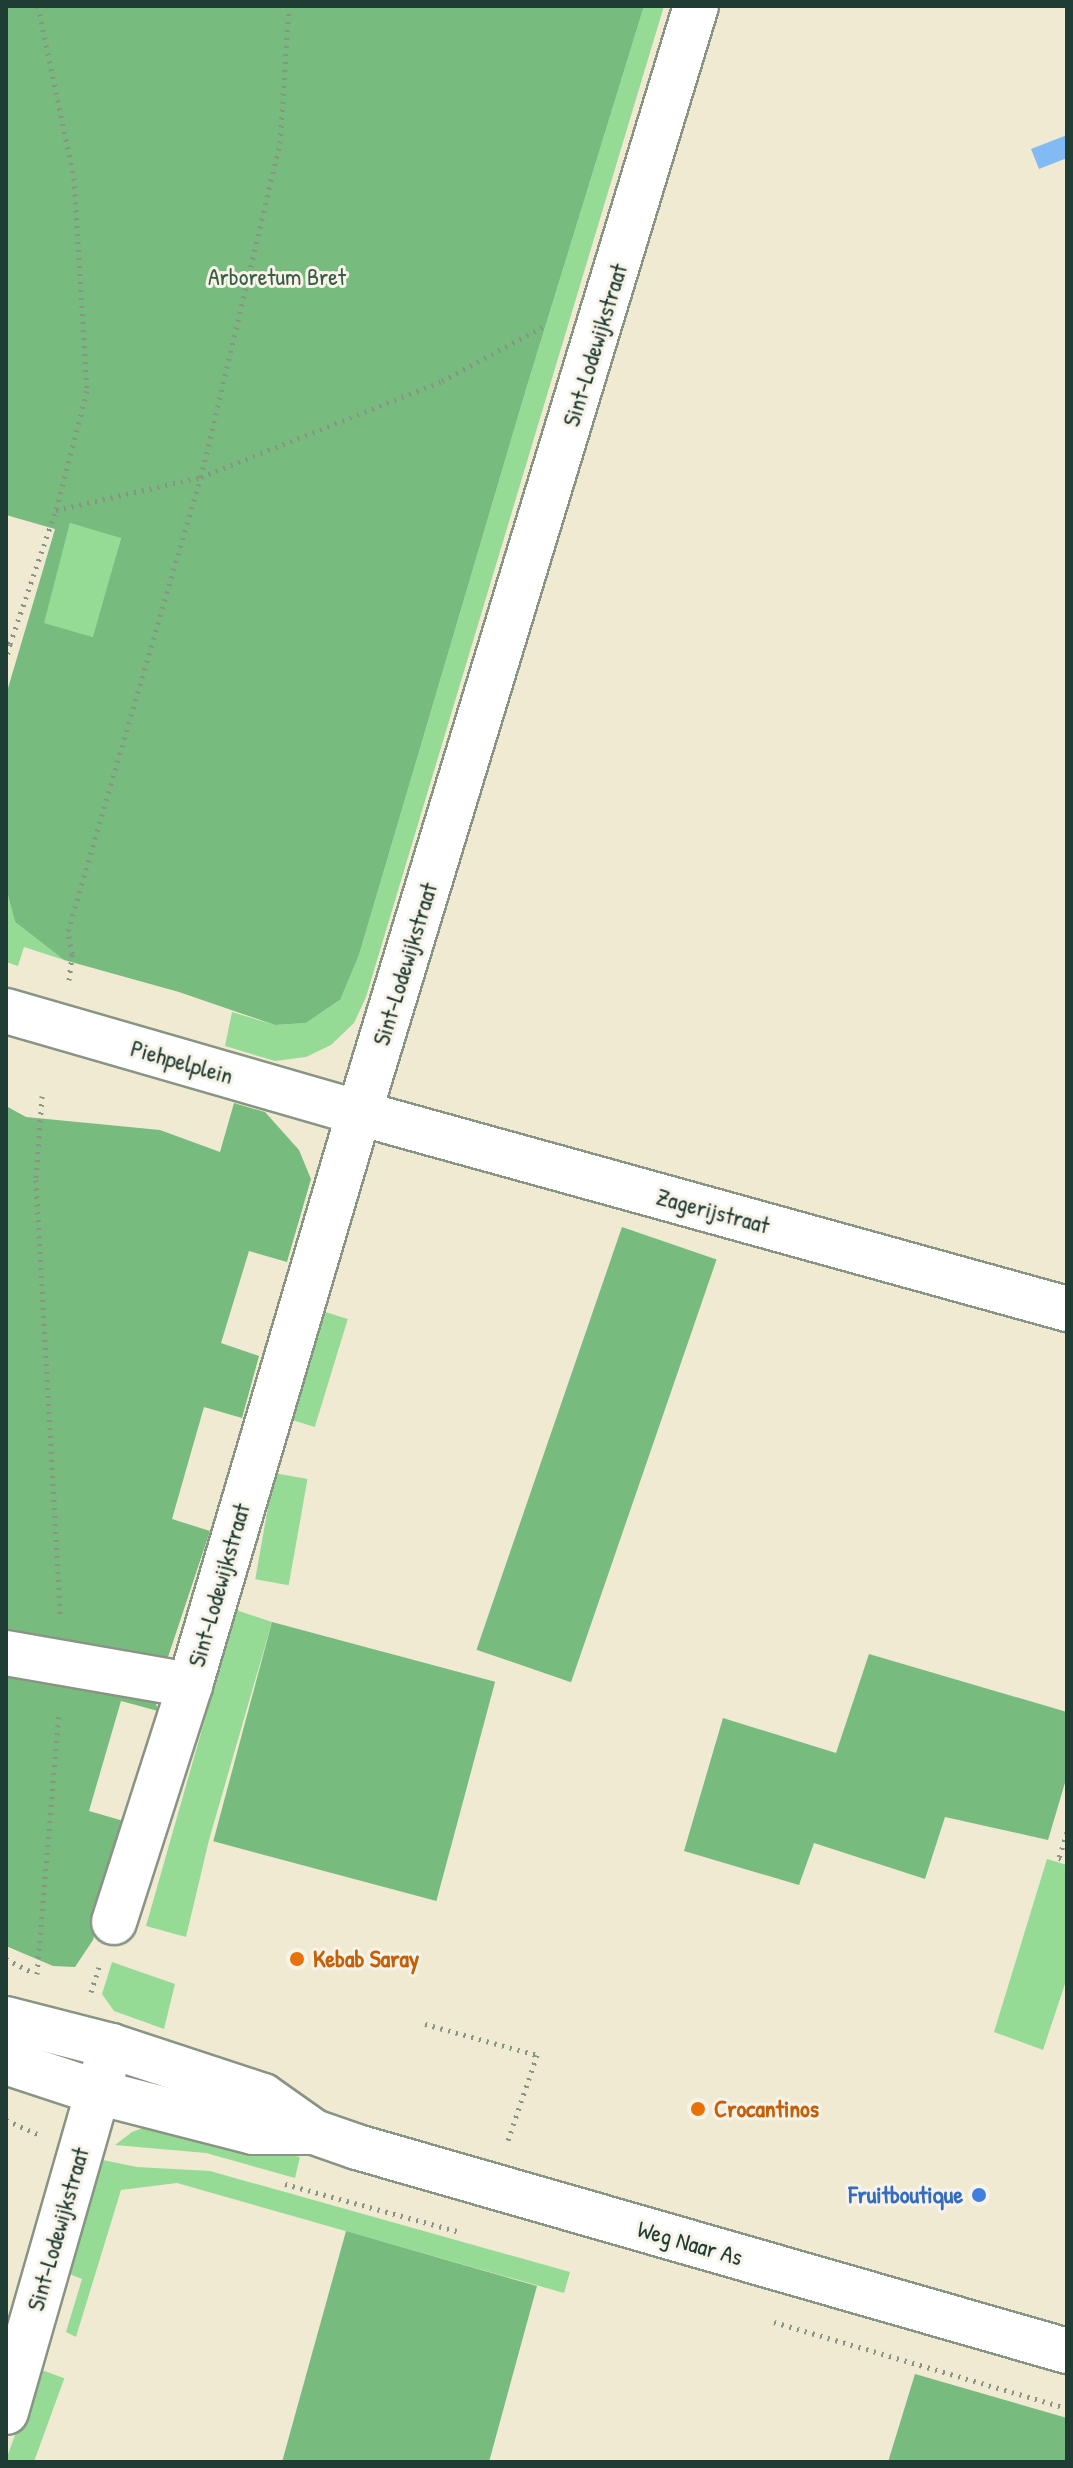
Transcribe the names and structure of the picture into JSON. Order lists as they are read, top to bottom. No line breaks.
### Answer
{"streets":{"street":["Sint-Lodewijkstraat","Piehpelplein","Zagerijstraat","Weg Naar As"]},"crossings":[["Sint-Lodewijkstraat","Piehpelplein"],["Sint-Lodewijkstraat","Zagerijstraat"],["Sint-Lodewijkstraat","Weg Naar As"],["Piehpelplein","Zagerijstraat"]],"parks":["Arboretum Bret"],"places":["Kebab Saray","Crocantinos","Fruitboutique"]}
